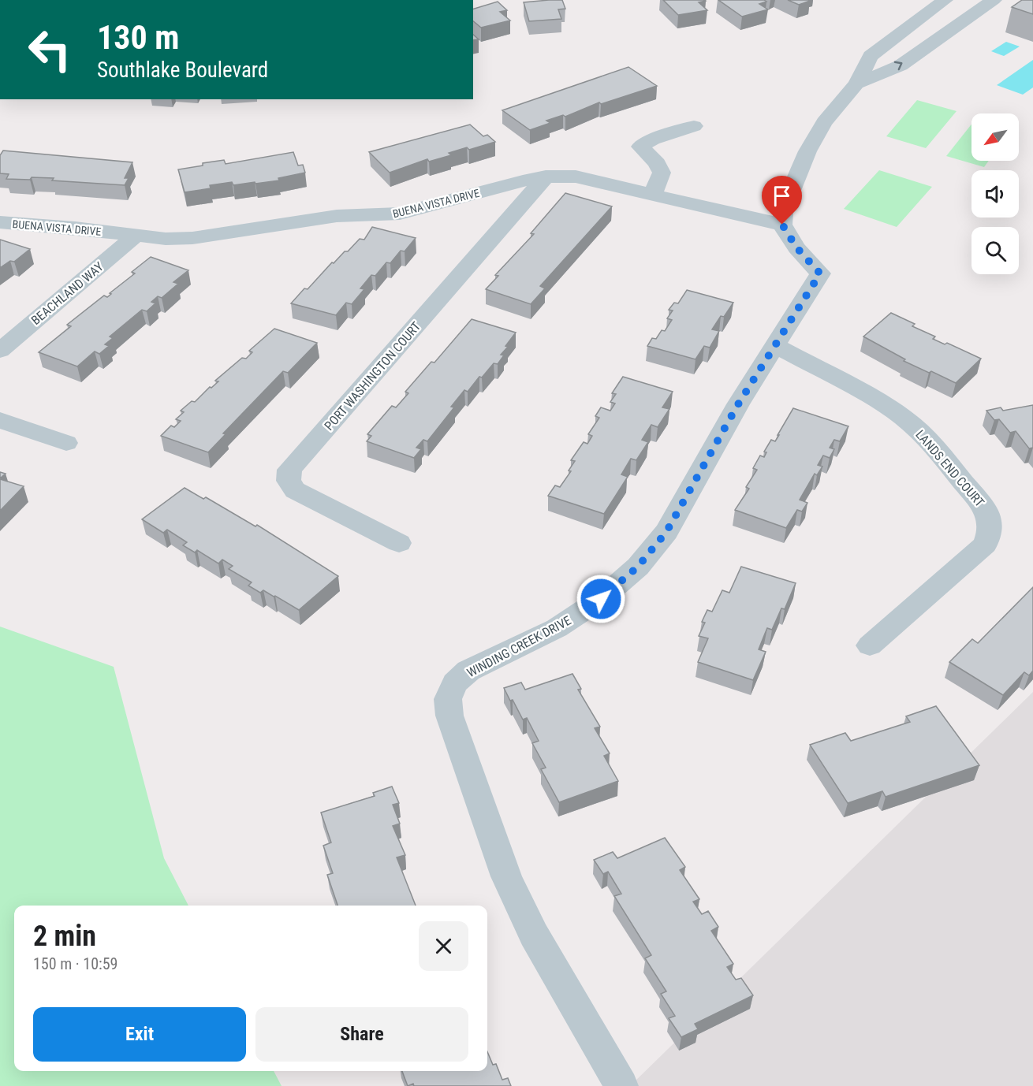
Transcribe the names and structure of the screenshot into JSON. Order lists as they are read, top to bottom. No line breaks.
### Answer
{"streets":{"street":["BUENA VISTA DRIVE","BEACHLAND WAY","PORT WASHINGTON COURT","LANDS END COURT","WINDING CREEK DRIVE"]},"crossings":[["BUENA VISTA DRIVE","BEACHLAND WAY"],["BUENA VISTA DRIVE","PORT WASHINGTON COURT"],["BUENA VISTA DRIVE","WINDING CREEK DRIVE"],["LANDS END COURT","WINDING CREEK DRIVE"]],"north":"bottom left","page":{"turn":["130 m","Southlake Boulevard"],"heading":["2 min","150 m · 10:59"],"buttons":["Exit","Share"]}}
